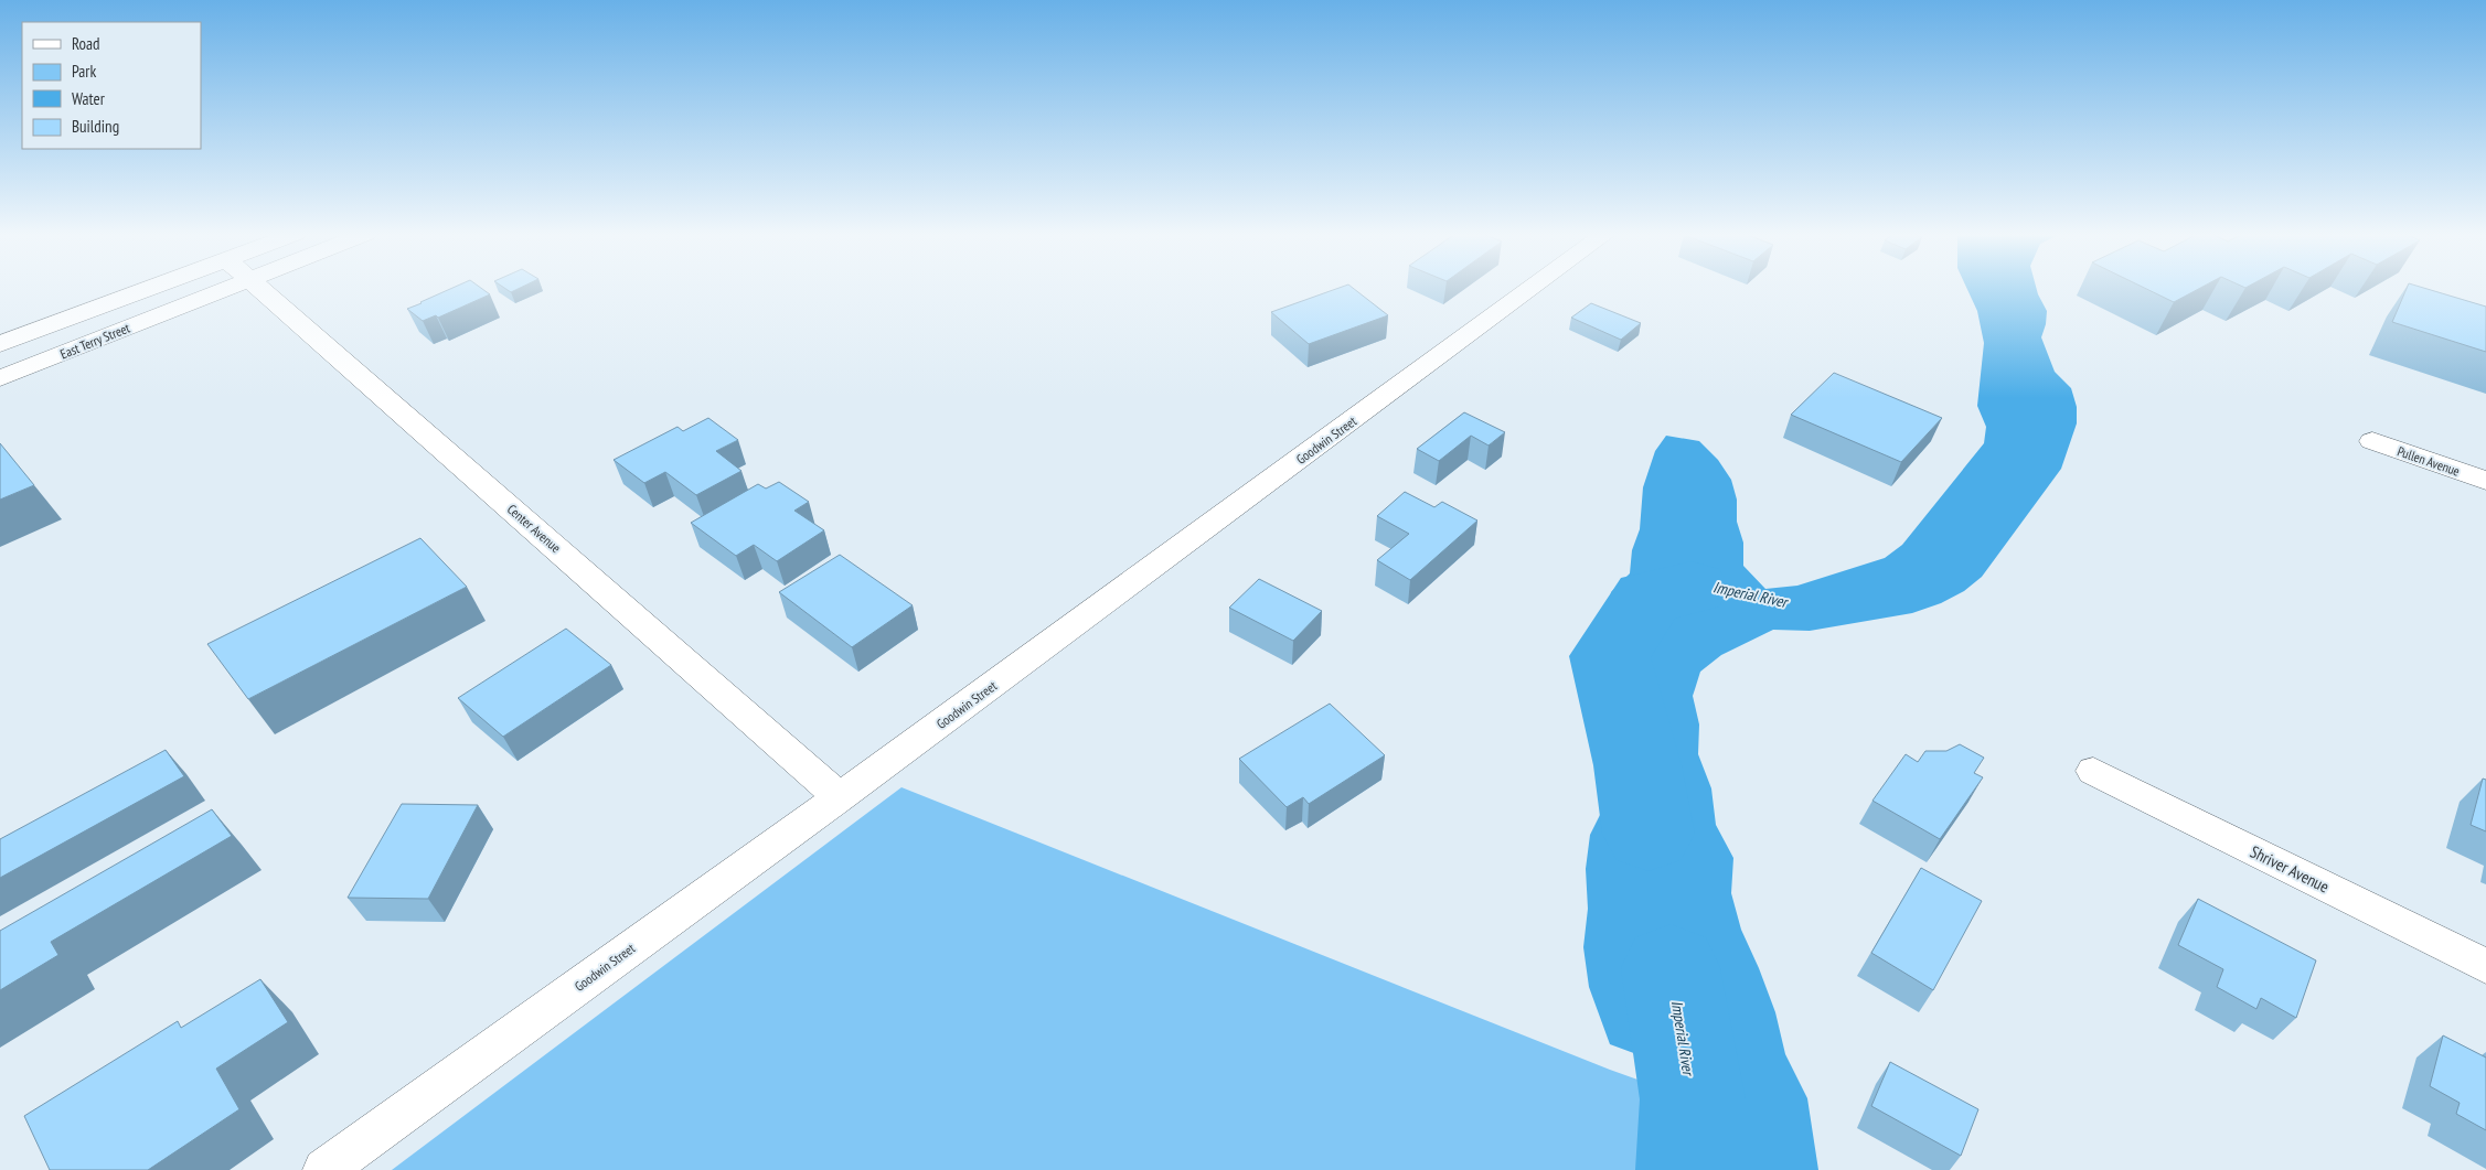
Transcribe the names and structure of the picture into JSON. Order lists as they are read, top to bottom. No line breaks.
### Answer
{"streets":{"street":["East Terry Street","Goodwin Street","Pullen Avenue","Center Avenue","Shriver Avenue"]},"crossings":[["Goodwin Street","Center Avenue"]],"water":["Imperial River"],"legend":["Road","Park","Water","Building"]}
